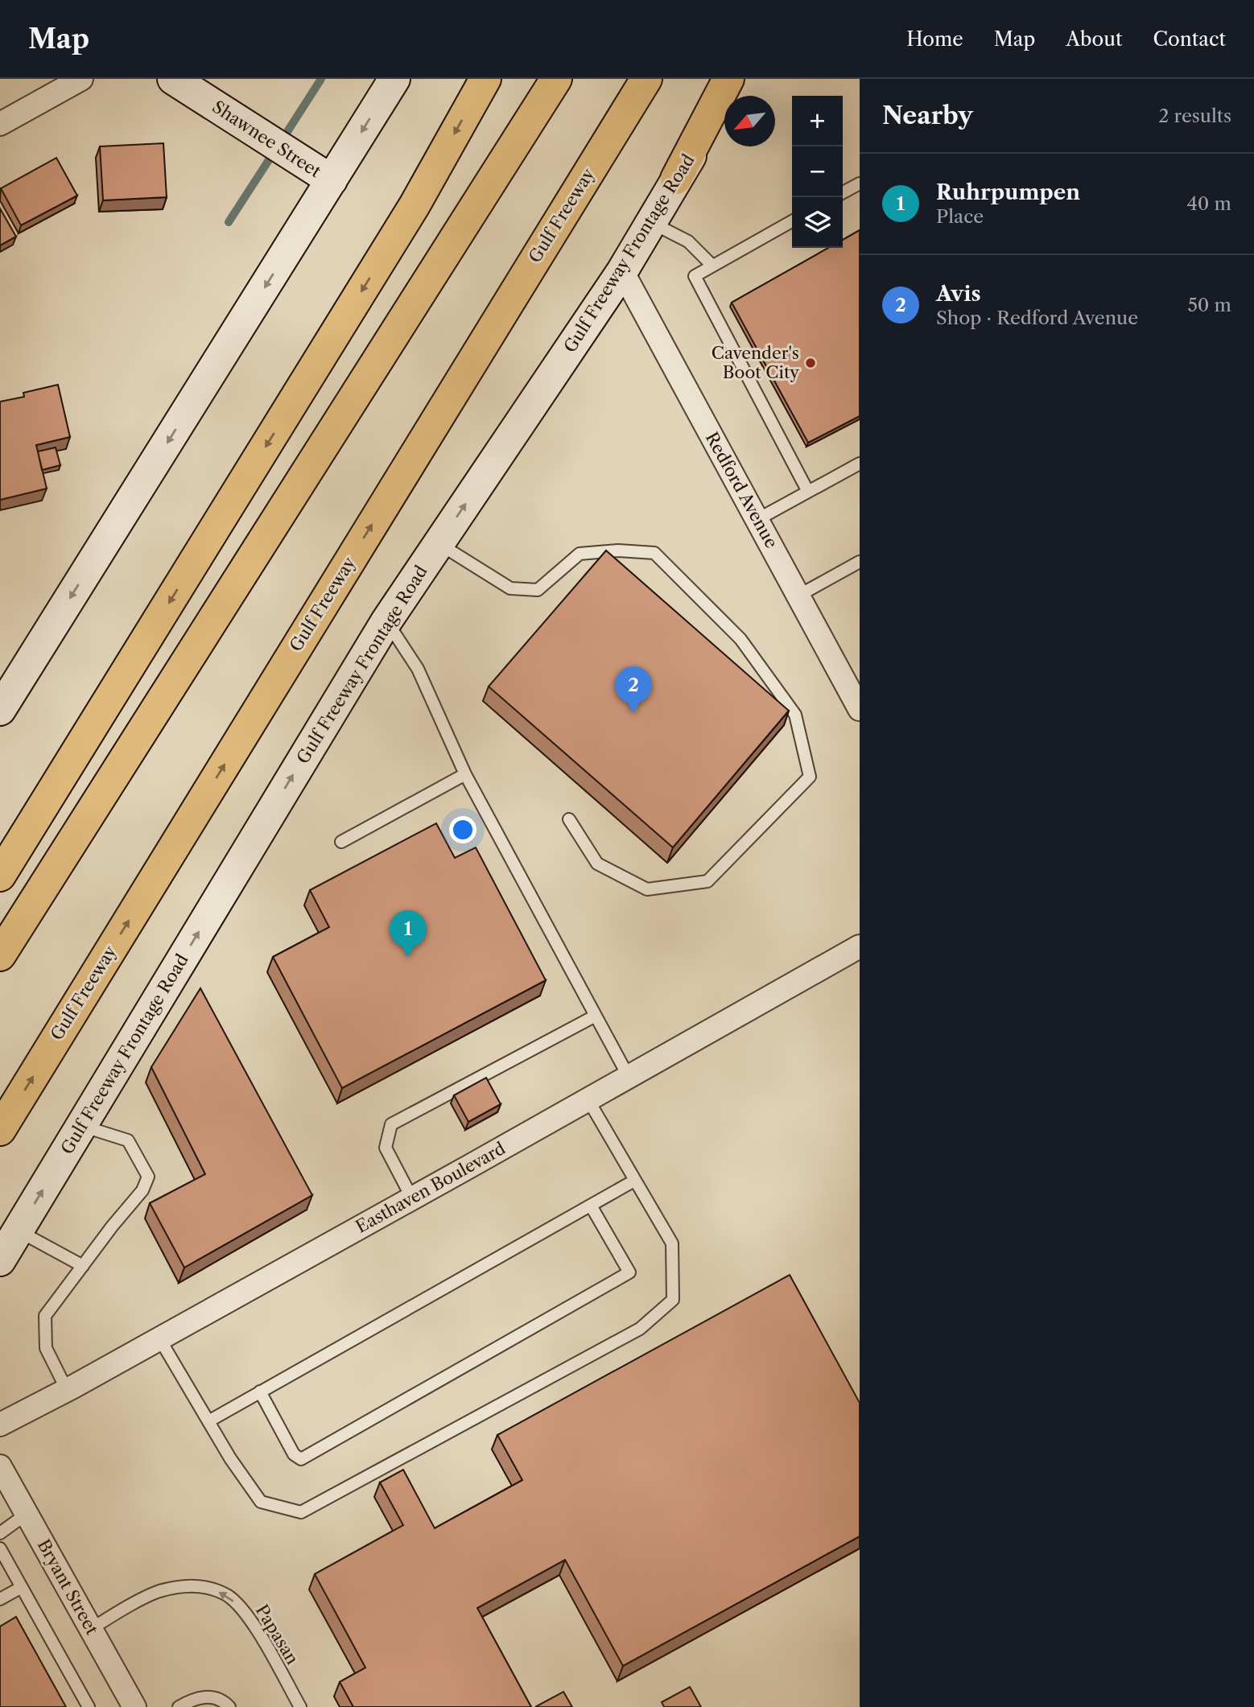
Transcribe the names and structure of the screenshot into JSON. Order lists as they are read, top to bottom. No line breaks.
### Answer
{"streets":{"highway":["Gulf Freeway"],"main road":["Shawnee Street","Gulf Freeway Frontage Road"],"street":["Redford Avenue","Easthaven Boulevard","Bryant Street"],"lane":["Papasan"]},"crossings":[["Gulf Freeway Frontage Road","Redford Avenue"],["Bryant Street","Papasan"]],"one_way":["Gulf Freeway Frontage Road"],"places":["Cavender's Boot City"],"north":"bottom left","page":{"header":"Map","nav":["Home","Map","About","Contact"],"heading":["Nearby","2 results"],"map_buttons":["+","−"],"list":[{"mark":"1","name":"Ruhrpumpen","note":"Place","value":"40 m"},{"mark":"2","name":"Avis","note":"Shop · Redford Avenue","value":"50 m"}],"pins":["2","1"]}}
